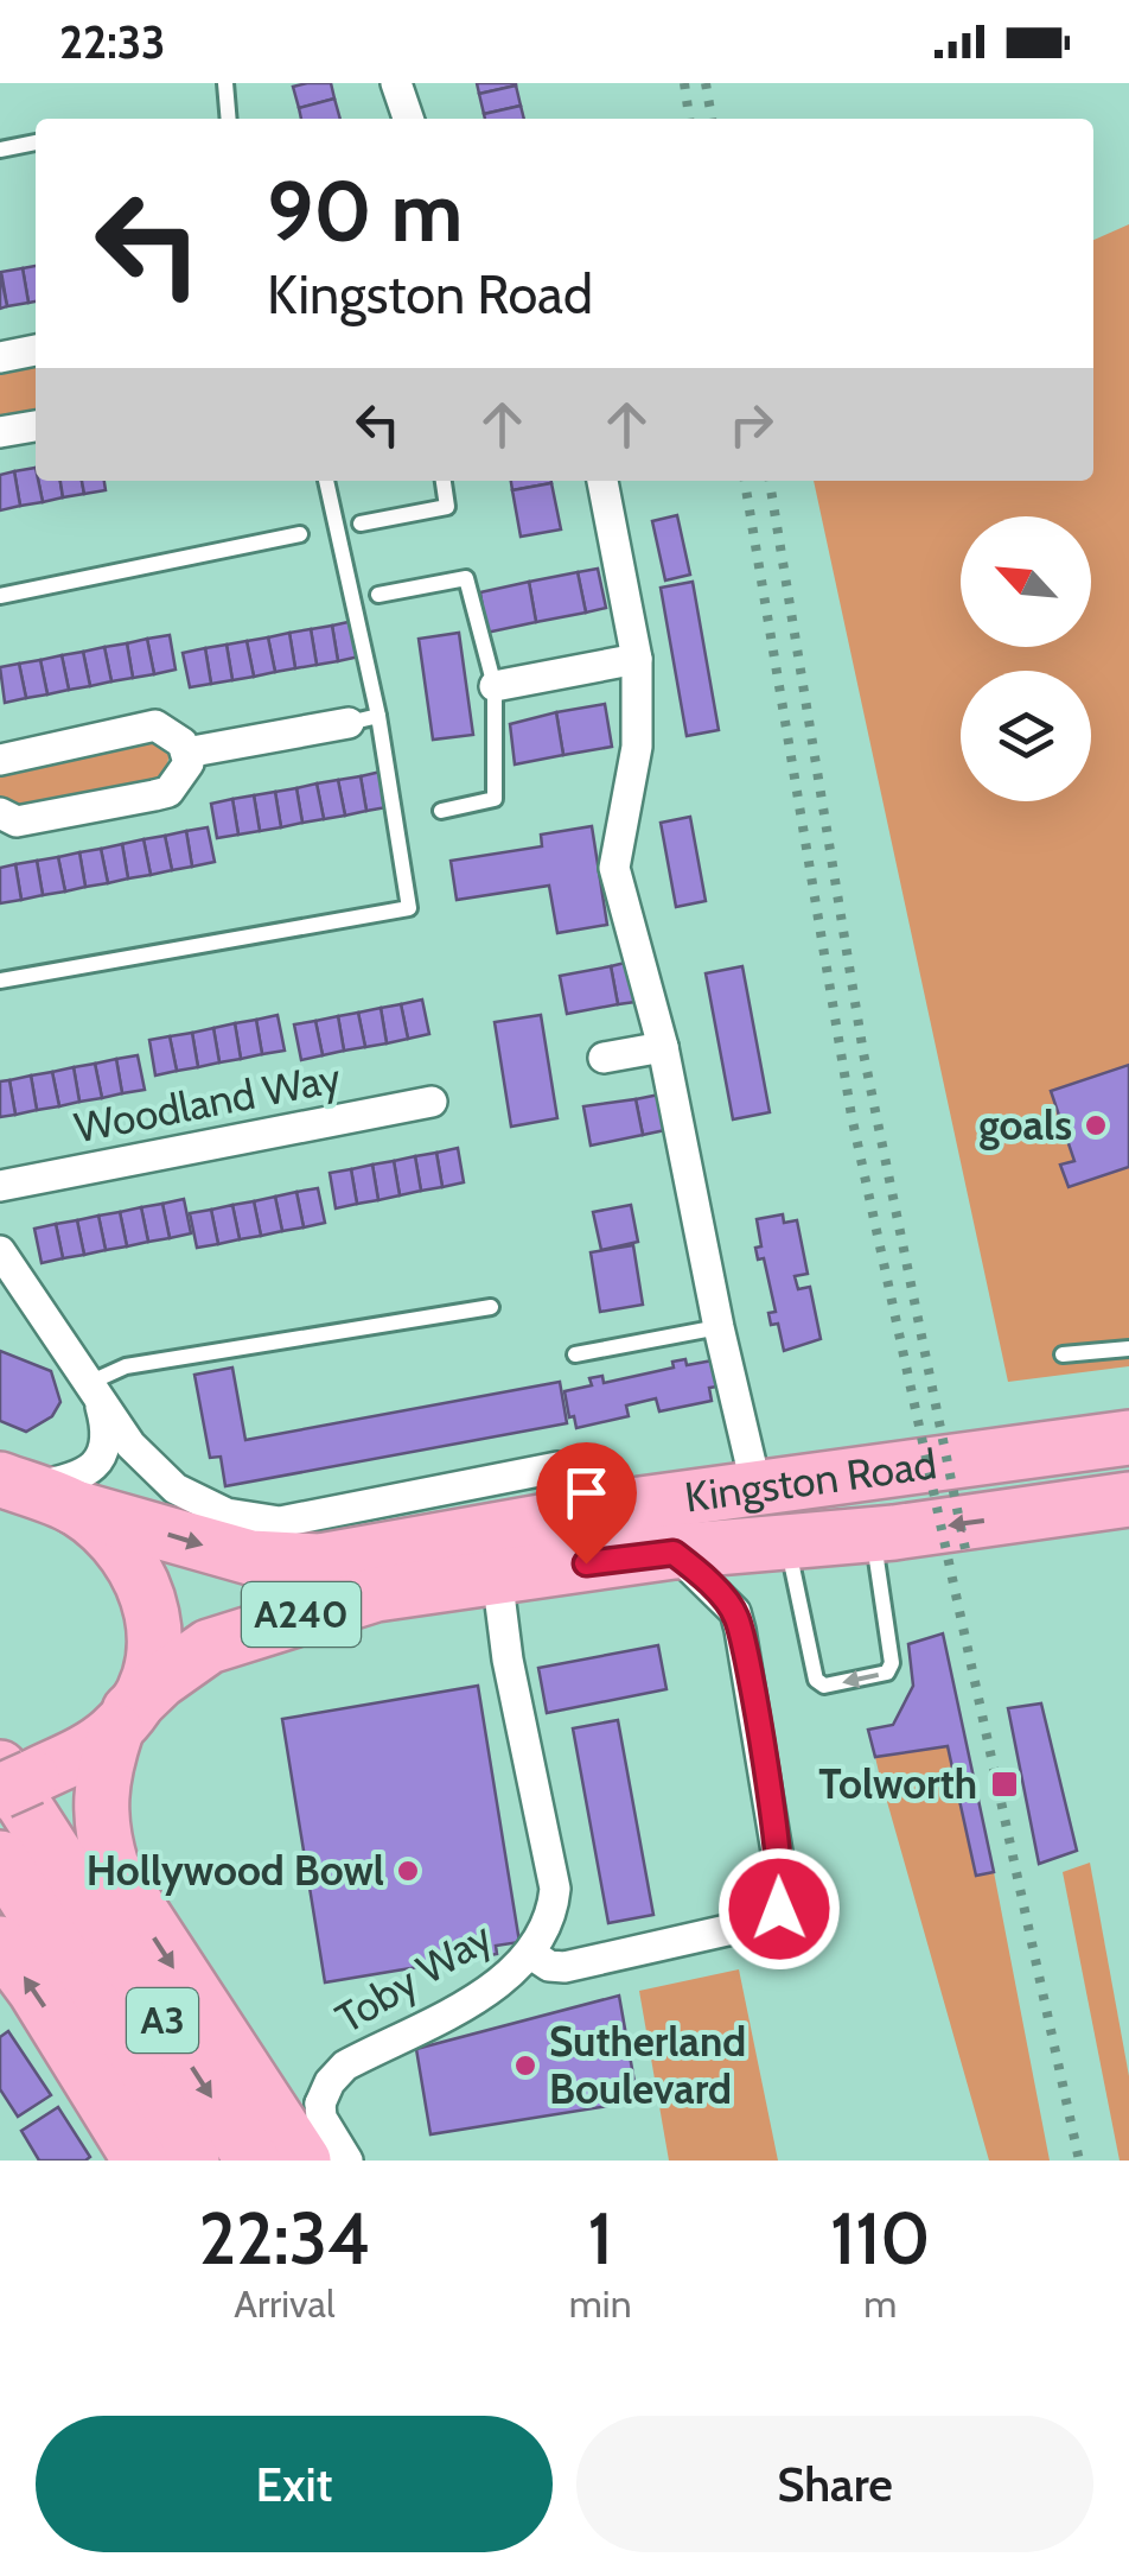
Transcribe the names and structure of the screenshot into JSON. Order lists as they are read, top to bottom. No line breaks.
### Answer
{"streets":{"highway":["Kingston Road","A240","A3"],"street":["Woodland Way","Toby Way"]},"crossings":[["Kingston Road","A240"],["Kingston Road","Toby Way"],["A240","A3"]],"places":{"other":["goals","Hollywood Bowl","Sutherland Boulevard"],"transit":["Tolworth"]},"north":"top left","page":{"status":"22:33","turn":["90 m","Kingston Road"],"eta":["22:34","Arrival","1","min","110","m"],"buttons":["Exit","Share"]}}
